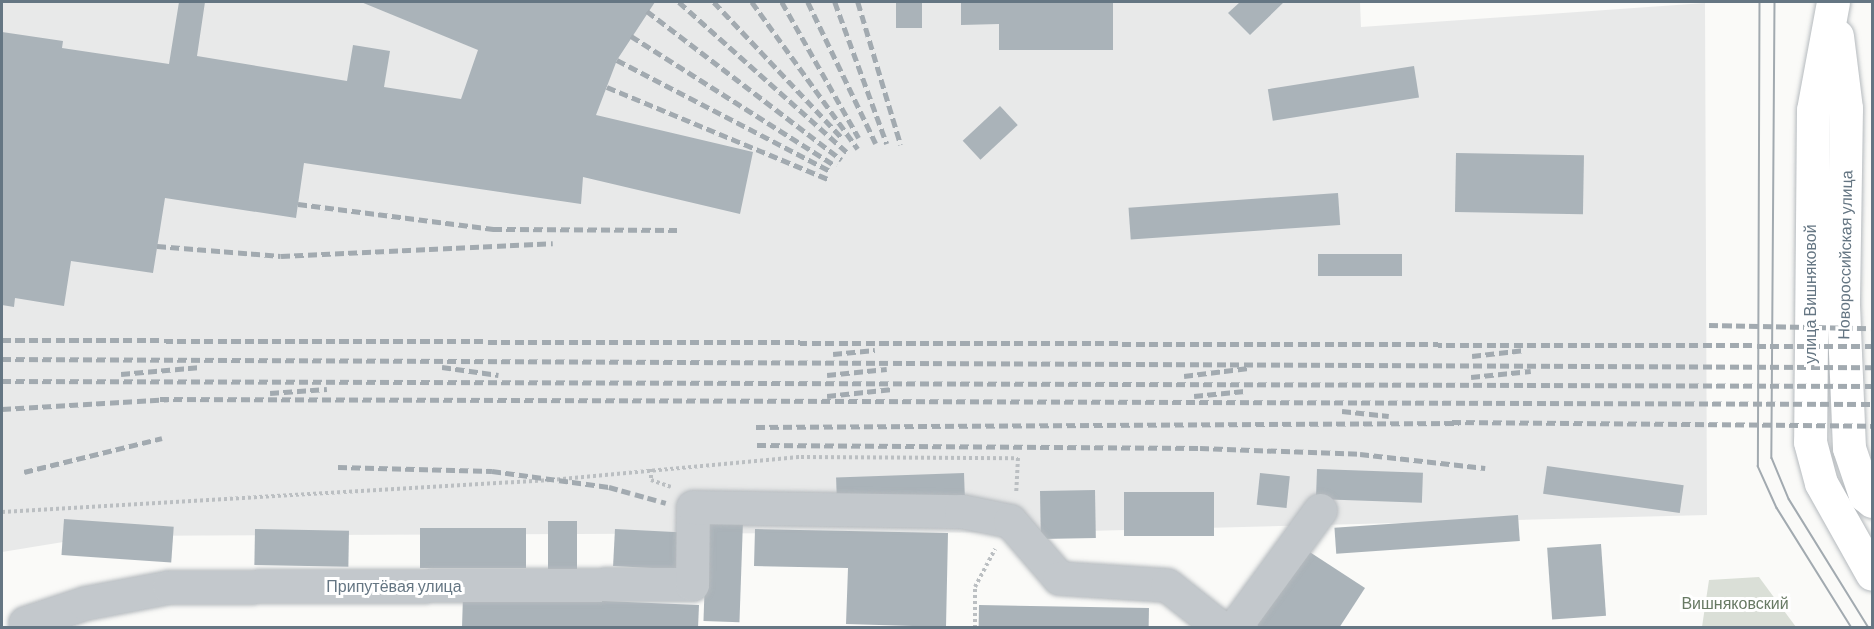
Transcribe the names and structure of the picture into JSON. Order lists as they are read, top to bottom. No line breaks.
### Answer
{"streets":{"main road":["Новороссийская улица","улица Вишняковой"],"street":["Припутёвая улица"]},"crossings":[["Новороссийская улица","улица Вишняковой"]],"parks":["Вишняковский"]}
